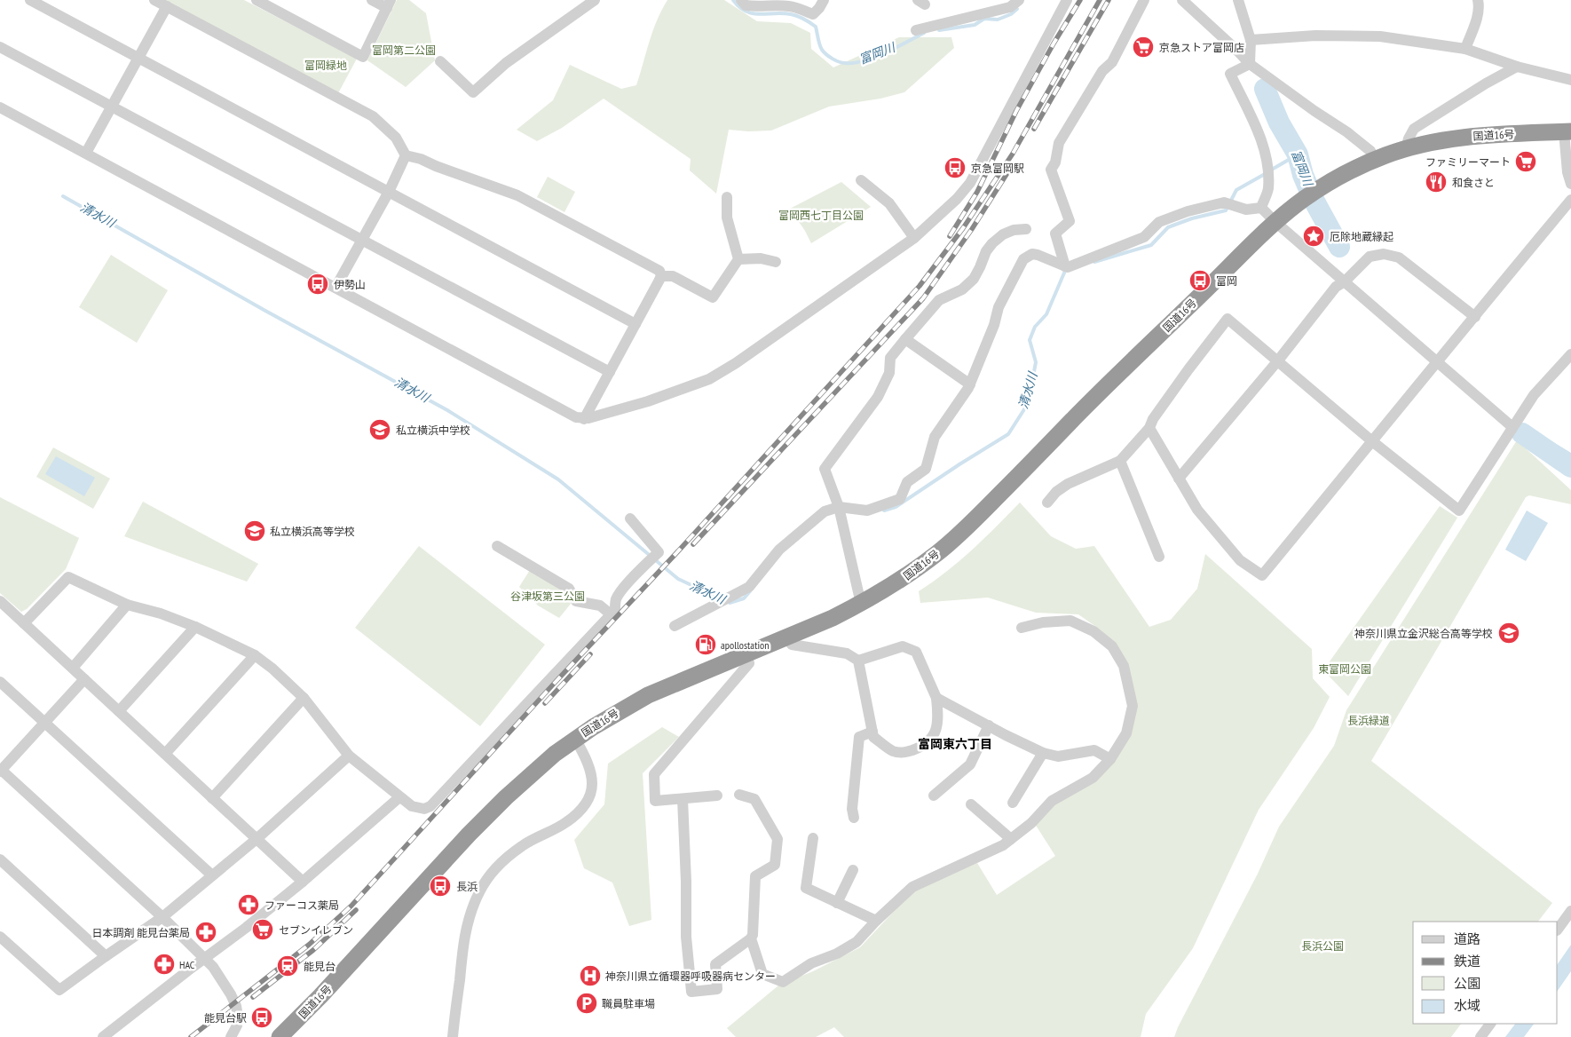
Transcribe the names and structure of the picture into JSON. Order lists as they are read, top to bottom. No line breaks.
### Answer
{"streets":{"highway":["国道16号"]},"districts":["富岡東六丁目"],"water":["富岡川","清水川"],"parks":["富岡第二公園","富岡緑地","富岡西七丁目公園","谷津坂第三公園","東富岡公園","長浜緑道","長浜公園"],"places":{"supermarket":["京急ストア富岡店","ファミリーマート","セブンイレブン"],"bus stop":["京急富岡駅","富岡","伊勢山","長浜","能見台駅"],"restaurant":["和食さと"],"place":["厄除地蔵縁起"],"school or university":["私立横浜中学校","私立横浜高等学校","神奈川県立金沢総合高等学校"],"fuel station":["apollostation"],"pharmacy":["ファーコス薬局","日本調剤 能見台薬局","HAC"],"station":["能見台"],"hospital":["神奈川県立循環器呼吸器病センター"],"parking":["職員駐車場"]},"legend":["道路","鉄道","公園","水域"]}
